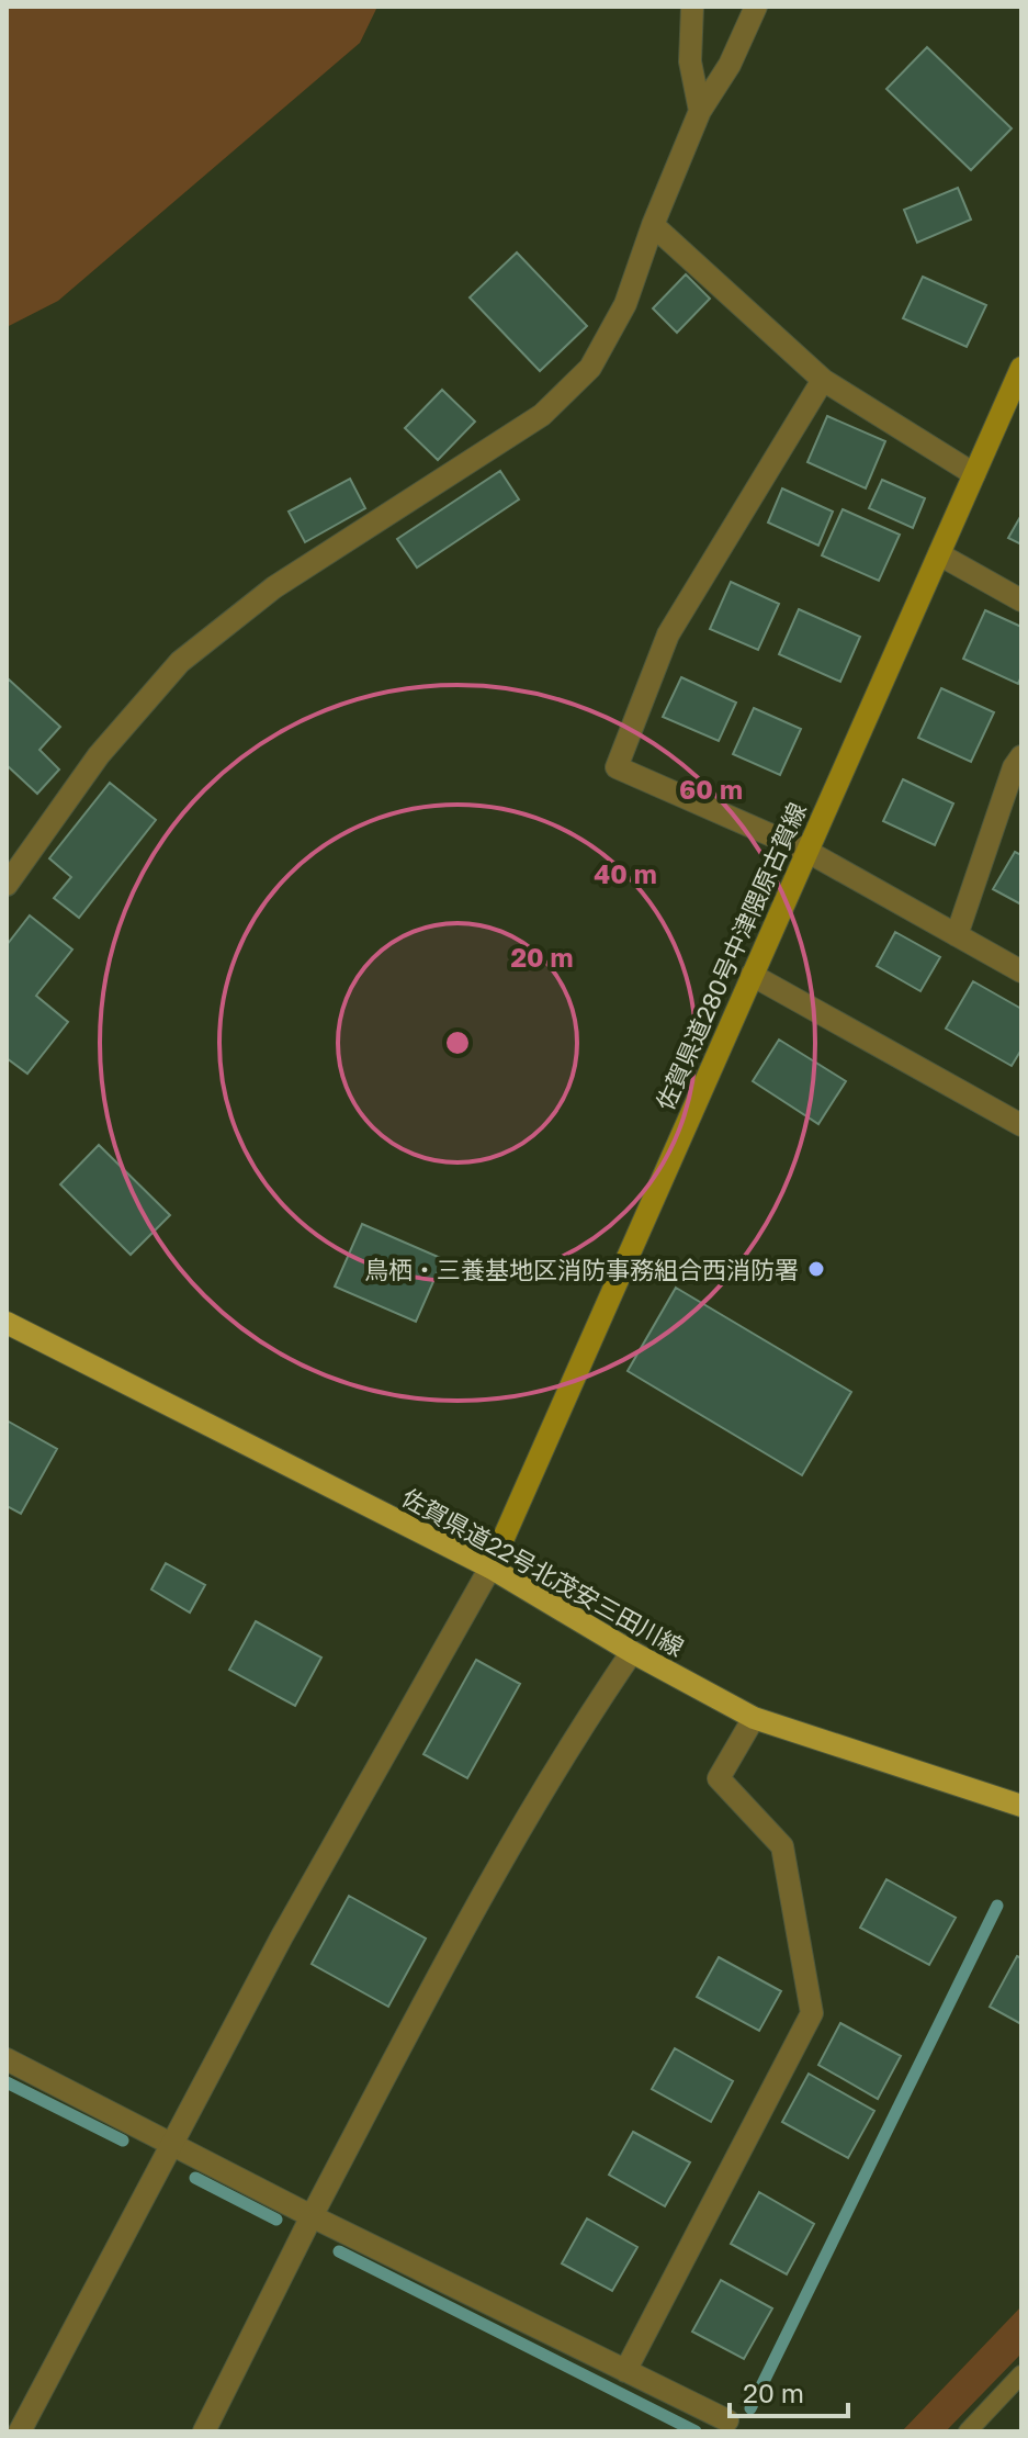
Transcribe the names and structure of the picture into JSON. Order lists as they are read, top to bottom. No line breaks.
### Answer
{"streets":{"main road":["佐賀県道280号中津隈原古賀線","佐賀県道22号北茂安三田川線"]},"crossings":[["佐賀県道280号中津隈原古賀線","佐賀県道22号北茂安三田川線"]],"places":["鳥栖・三養基地区消防事務組合西消防署"],"scale_bar":"20 m","rings":["60 m","40 m","20 m"]}
